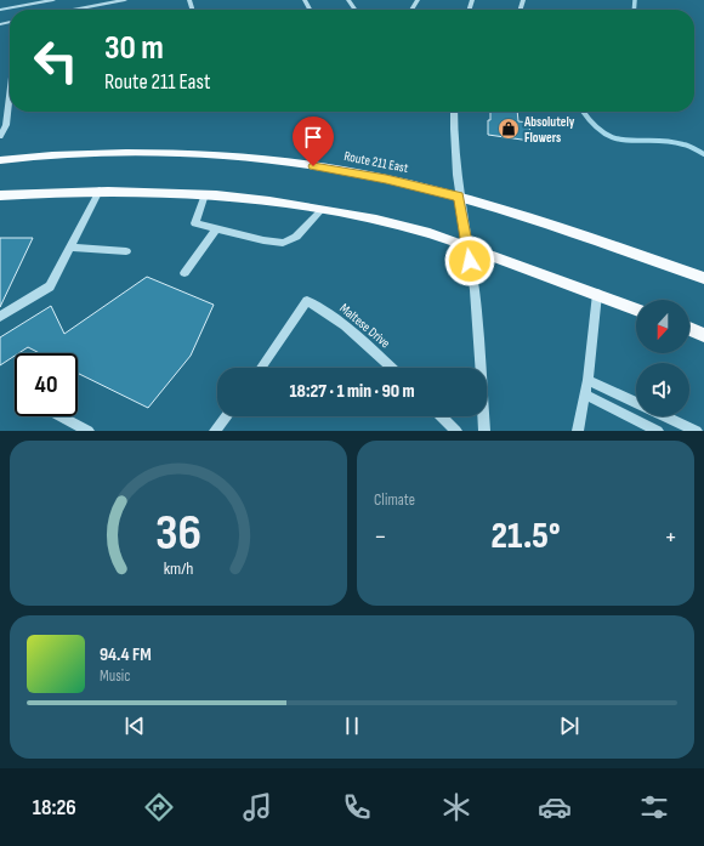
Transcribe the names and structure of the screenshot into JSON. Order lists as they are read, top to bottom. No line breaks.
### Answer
{"streets":{"main road":["Route 211 East"],"street":["Maltese Drive"]},"places":{"shop":["Absolutely Flowers"]},"north":"bottom","page":{"turn":["30 m","Route 211 East"],"limit":"40","trip":"18:27 · 1 min · 90 m","tile":"Climate","heat":["−","21.5°","+"],"song":["94.4 FM","Music"],"tabs":"18:26","gauge":["36","km/h"]}}
